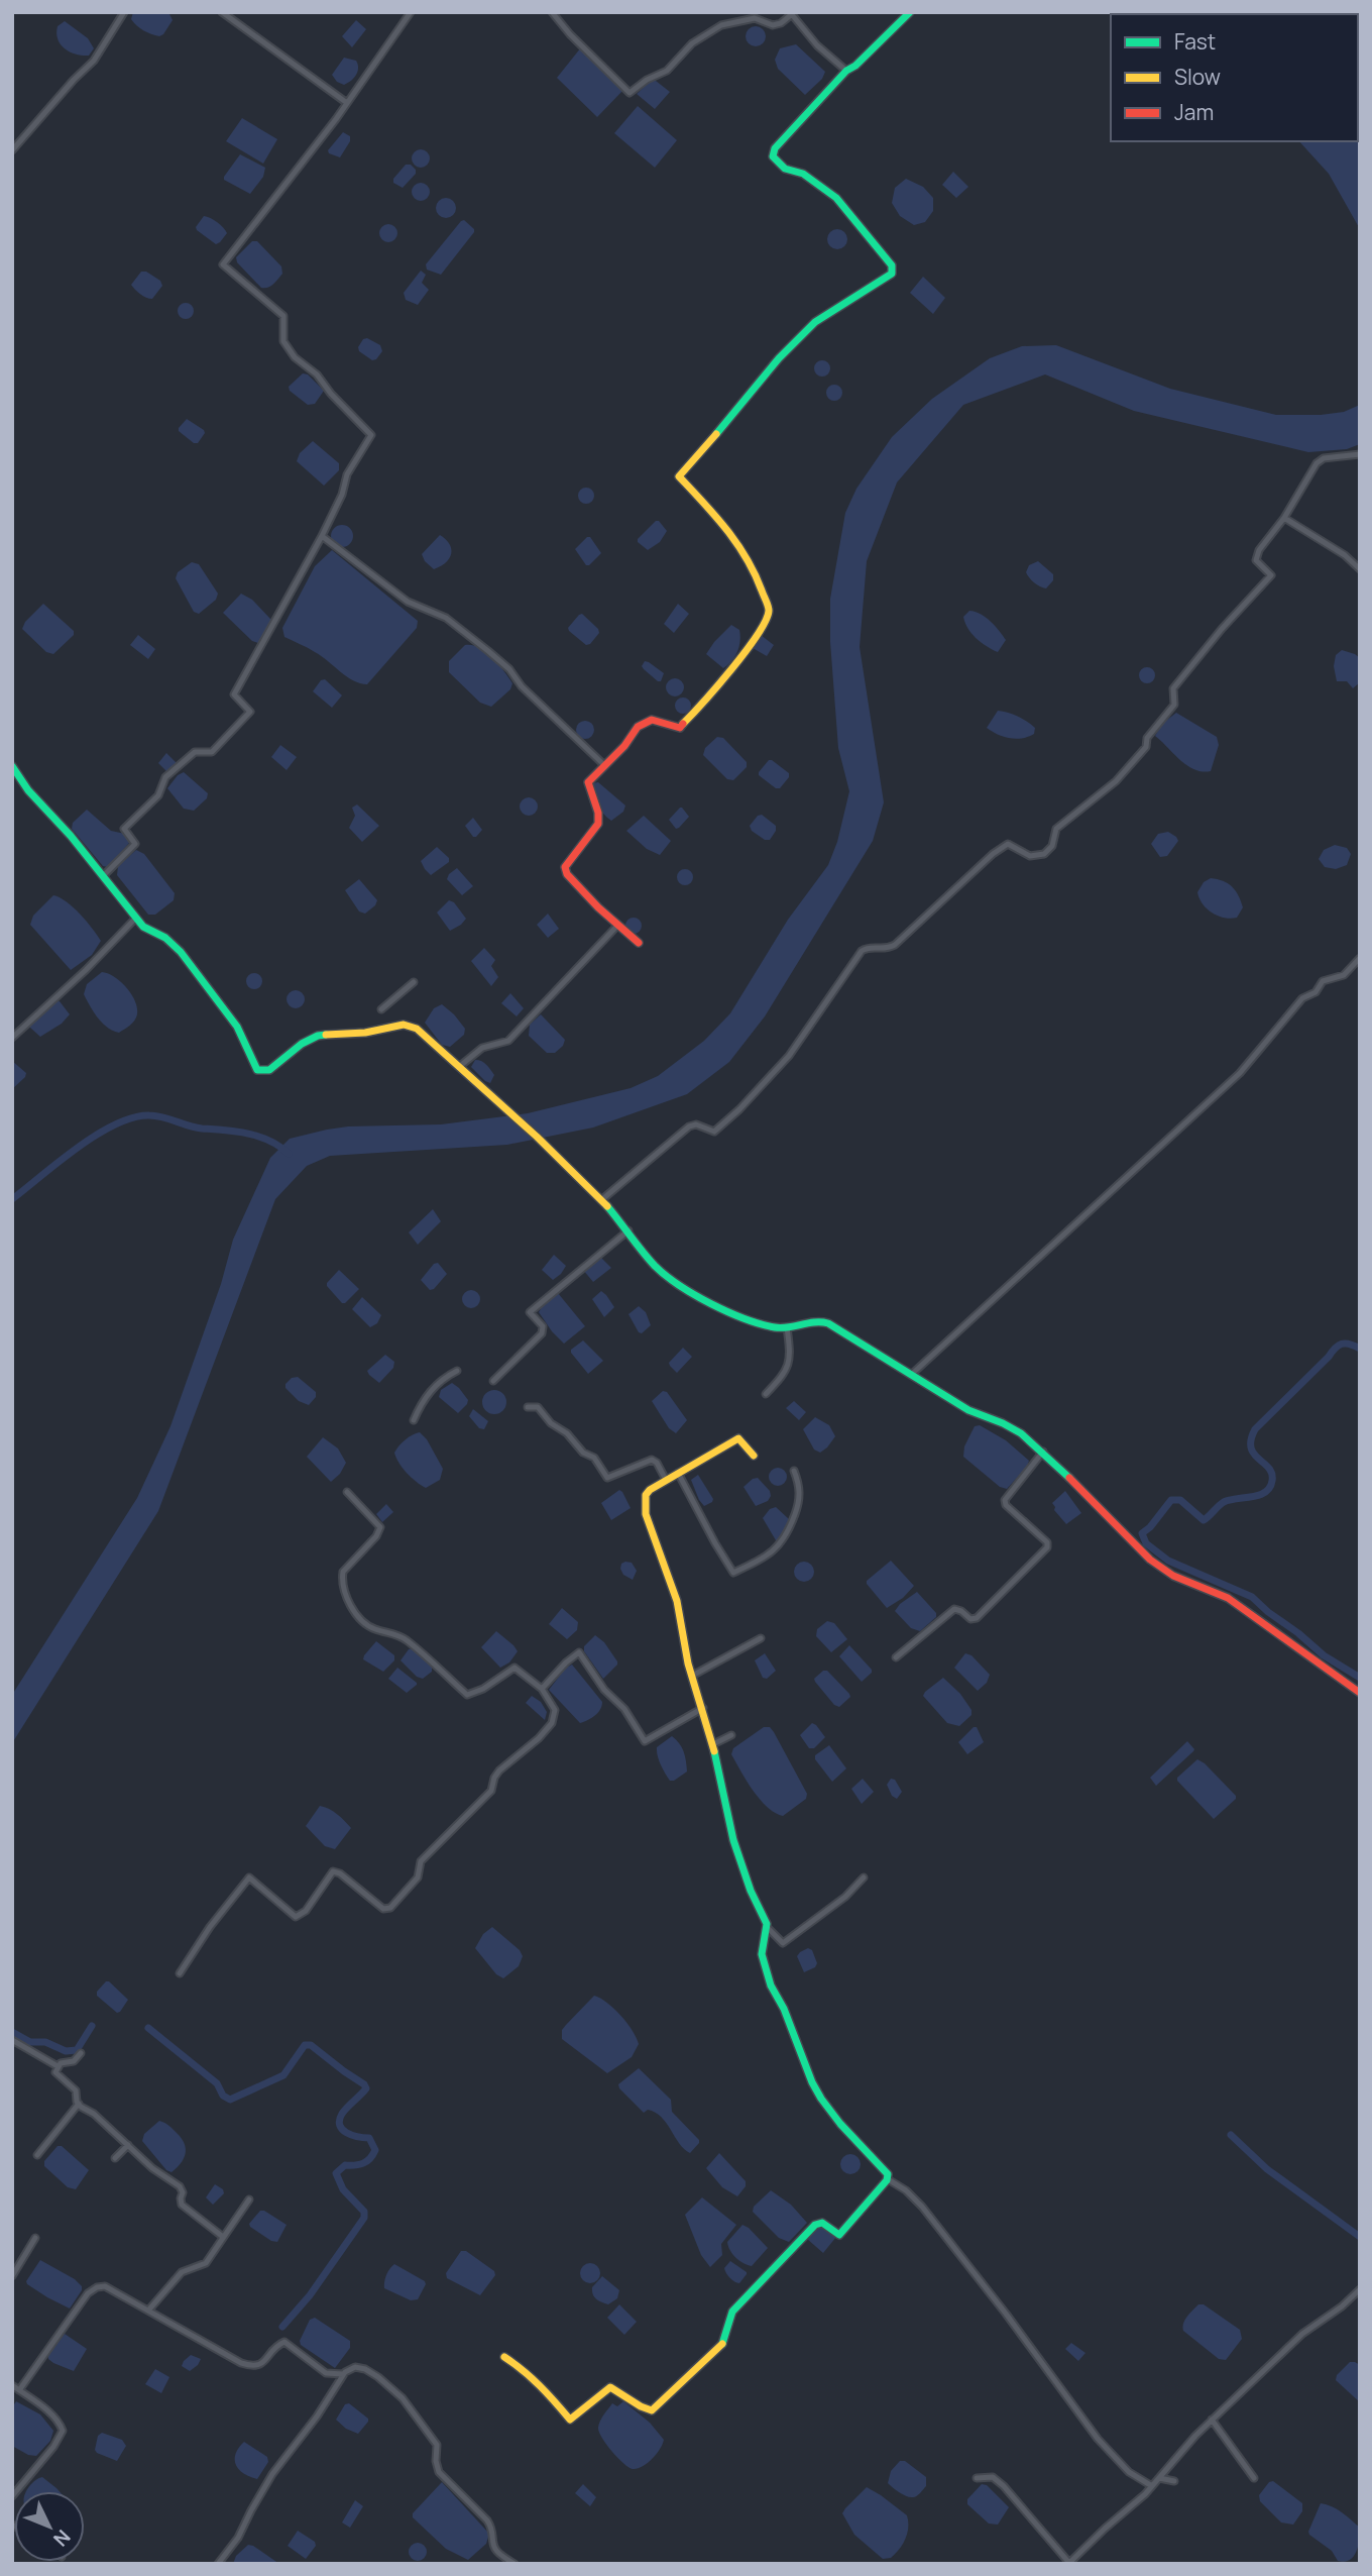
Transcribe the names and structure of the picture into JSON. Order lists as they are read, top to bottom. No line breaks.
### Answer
{"legend":["Fast","Slow","Jam"],"north":"bottom right"}
